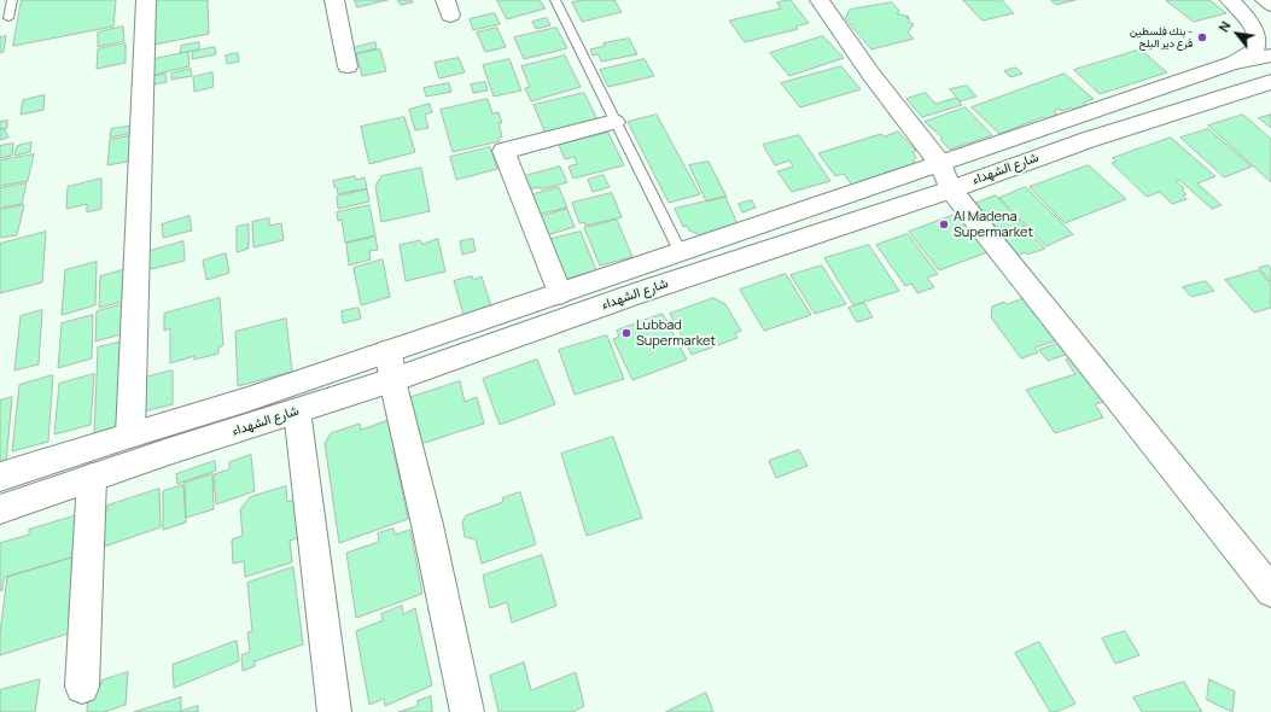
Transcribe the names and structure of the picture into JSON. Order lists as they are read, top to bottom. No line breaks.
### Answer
{"streets":{"main road":["شارع الشهداء"]},"places":["بنك فلسطين - فرع دير البلح","Al Madena Supermarket","Lubbad Supermarket"],"north":"top left"}
